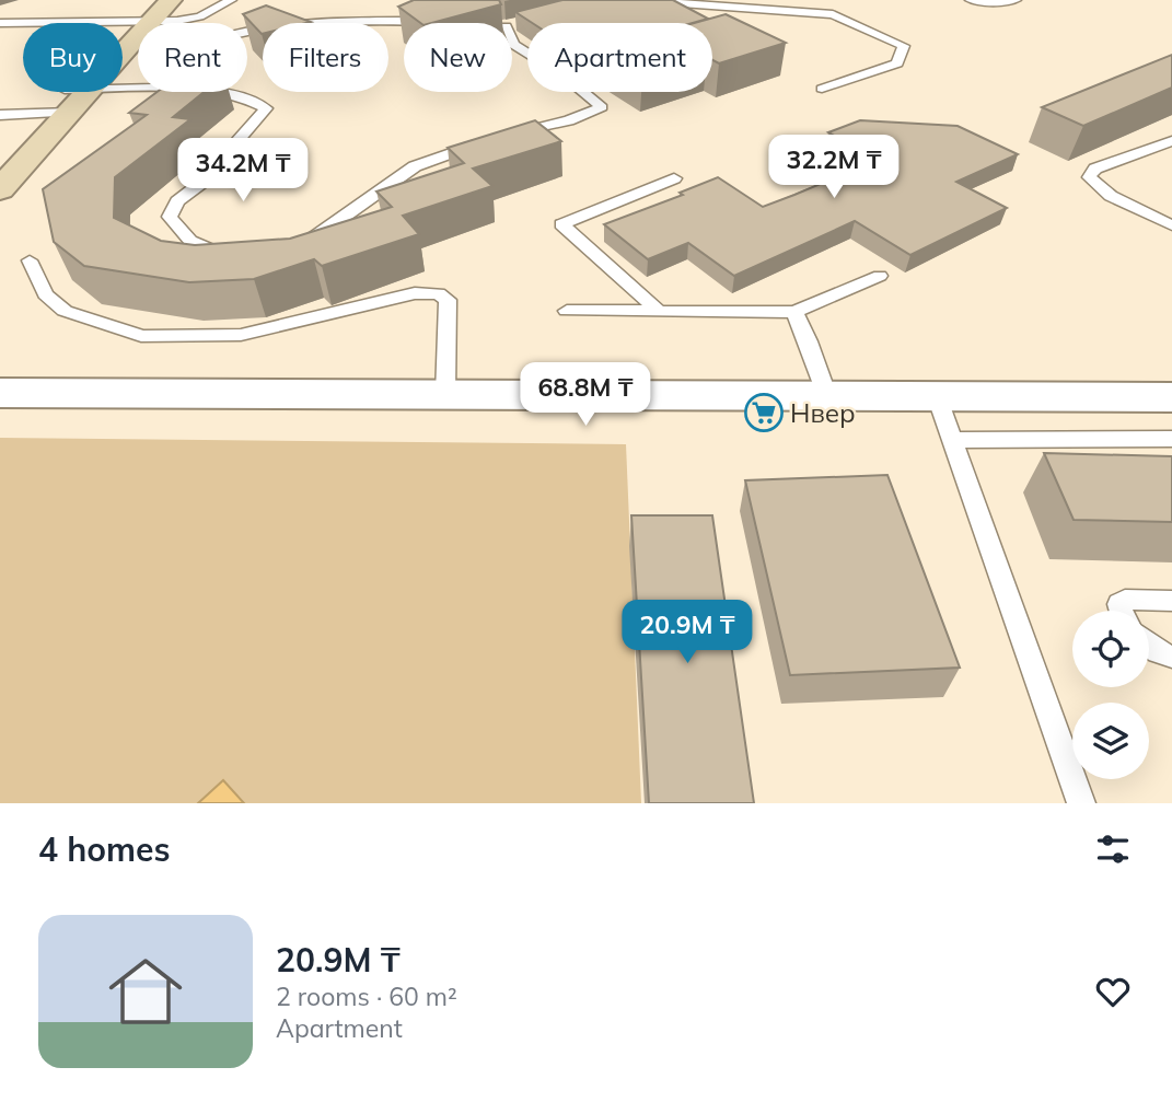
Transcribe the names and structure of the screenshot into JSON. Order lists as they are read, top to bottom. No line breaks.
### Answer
{"places":{"supermarket":["Нвер"]},"page":{"chip":["Buy","Rent","Filters","New","Apartment"],"price":["32.2M ₸","34.2M ₸","68.8M ₸","20.9M ₸"],"heading":"4 homes","list":[{"name":"20.9M ₸","note":"2 rooms · 60 m² · Apartment"}]}}
